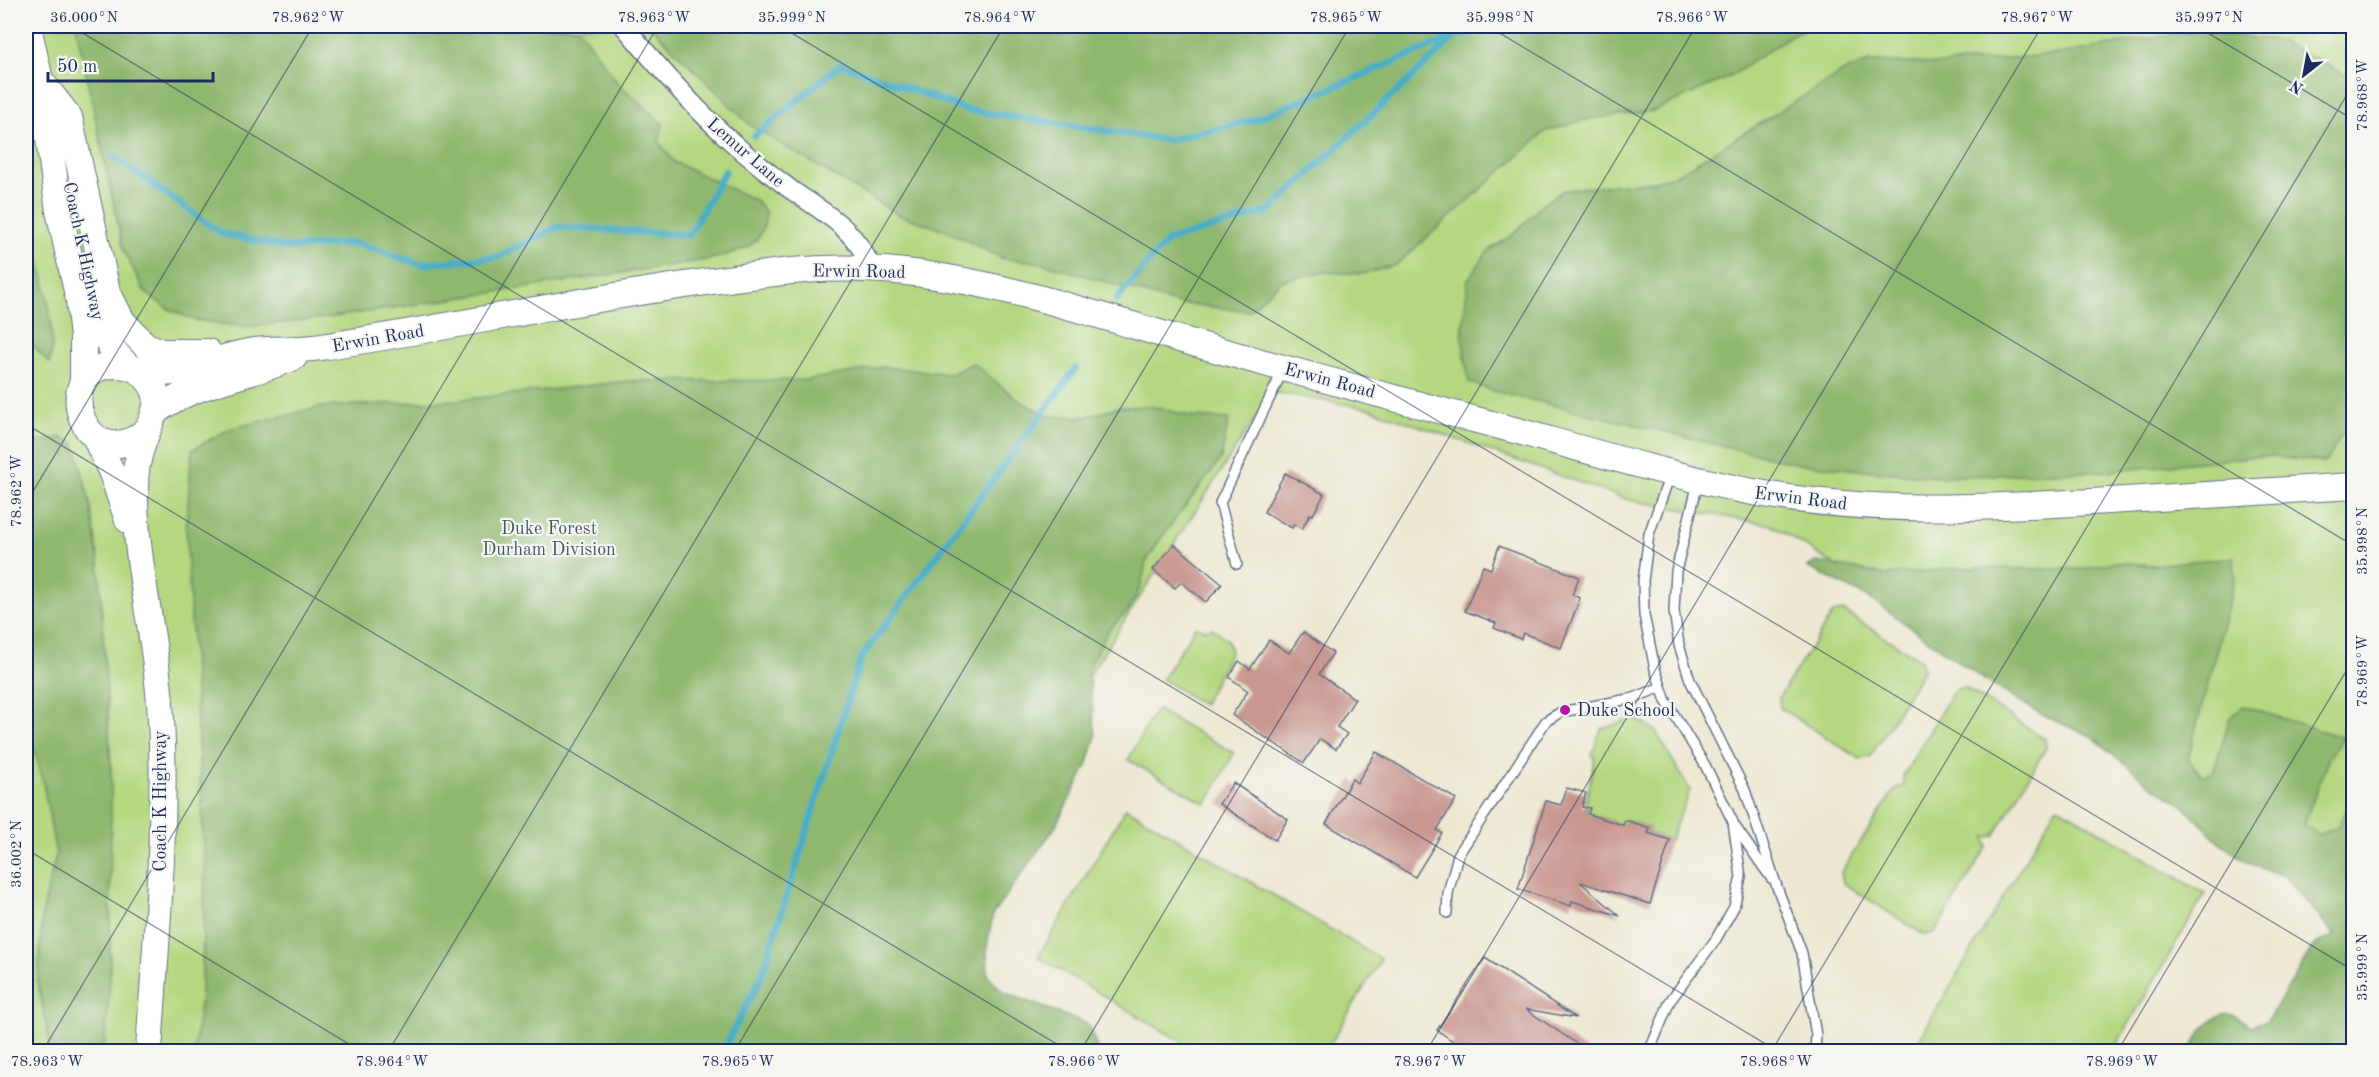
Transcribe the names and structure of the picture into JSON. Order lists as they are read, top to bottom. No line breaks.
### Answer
{"streets":{"main road":["Coach K Highway","Erwin Road"],"street":["Lemur Lane"]},"crossings":[["Lemur Lane","Erwin Road"],["Coach K Highway","Erwin Road"]],"parks":["Duke Forest Durham Division"],"places":["Duke School"],"scale_bar":"50 m","north":"bottom left","coordinates":["36.000°N","78.962°W","78.963°W","35.999°N","78.964°W","78.965°W","35.998°N","78.966°W","78.967°W","35.997°N","78.968°W","78.969°W","36.002°N"]}
